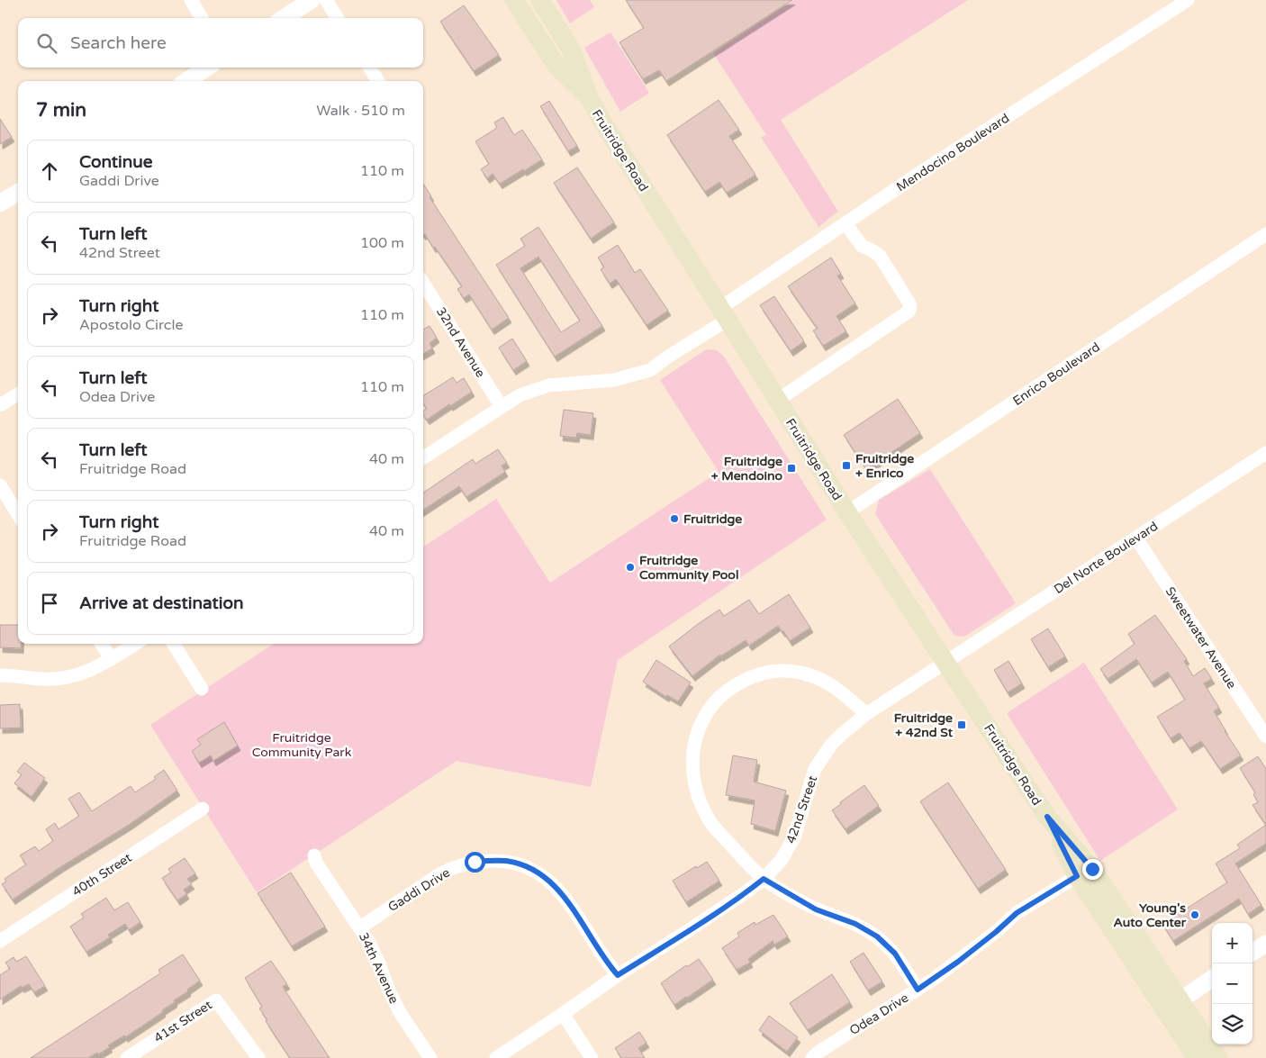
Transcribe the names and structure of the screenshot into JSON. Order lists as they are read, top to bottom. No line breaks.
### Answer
{"streets":{"main road":["Fruitridge Road"],"street":["Mendocino Boulevard","32nd Avenue","Enrico Boulevard","Del Norte Boulevard","Sweetwater Avenue","42nd Street","40th Street","Gaddi Drive","34th Avenue","Odea Drive","41st Street"]},"crossings":[["Fruitridge Road","Mendocino Boulevard"],["Fruitridge Road","Enrico Boulevard"],["Fruitridge Road","Del Norte Boulevard"],["Fruitridge Road","42nd Street"],["Fruitridge Road","Odea Drive"],["Mendocino Boulevard","32nd Avenue"],["Del Norte Boulevard","Sweetwater Avenue"],["Del Norte Boulevard","42nd Street"],["42nd Street","Gaddi Drive"],["Gaddi Drive","34th Avenue"]],"parks":["Fruitridge Community Park"],"places":{"transit":["Fruitridge + Enrico","Fruitridge + Mendoino","Fruitridge + 42nd St"],"other":["Fruitridge","Fruitridge Community Pool","Young's Auto Center"]},"page":{"search":"Search here","heading":["7 min","Walk · 510 m"],"list":[["Continue","Gaddi Drive","110 m"],["Turn left","42nd Street","100 m"],["Turn right","Apostolo Circle","110 m"],["Turn left","Odea Drive","110 m"],["Turn left","Fruitridge Road","40 m"],["Turn right","Fruitridge Road","40 m"],"Arrive at destination"],"map_buttons":["+","−"]}}
